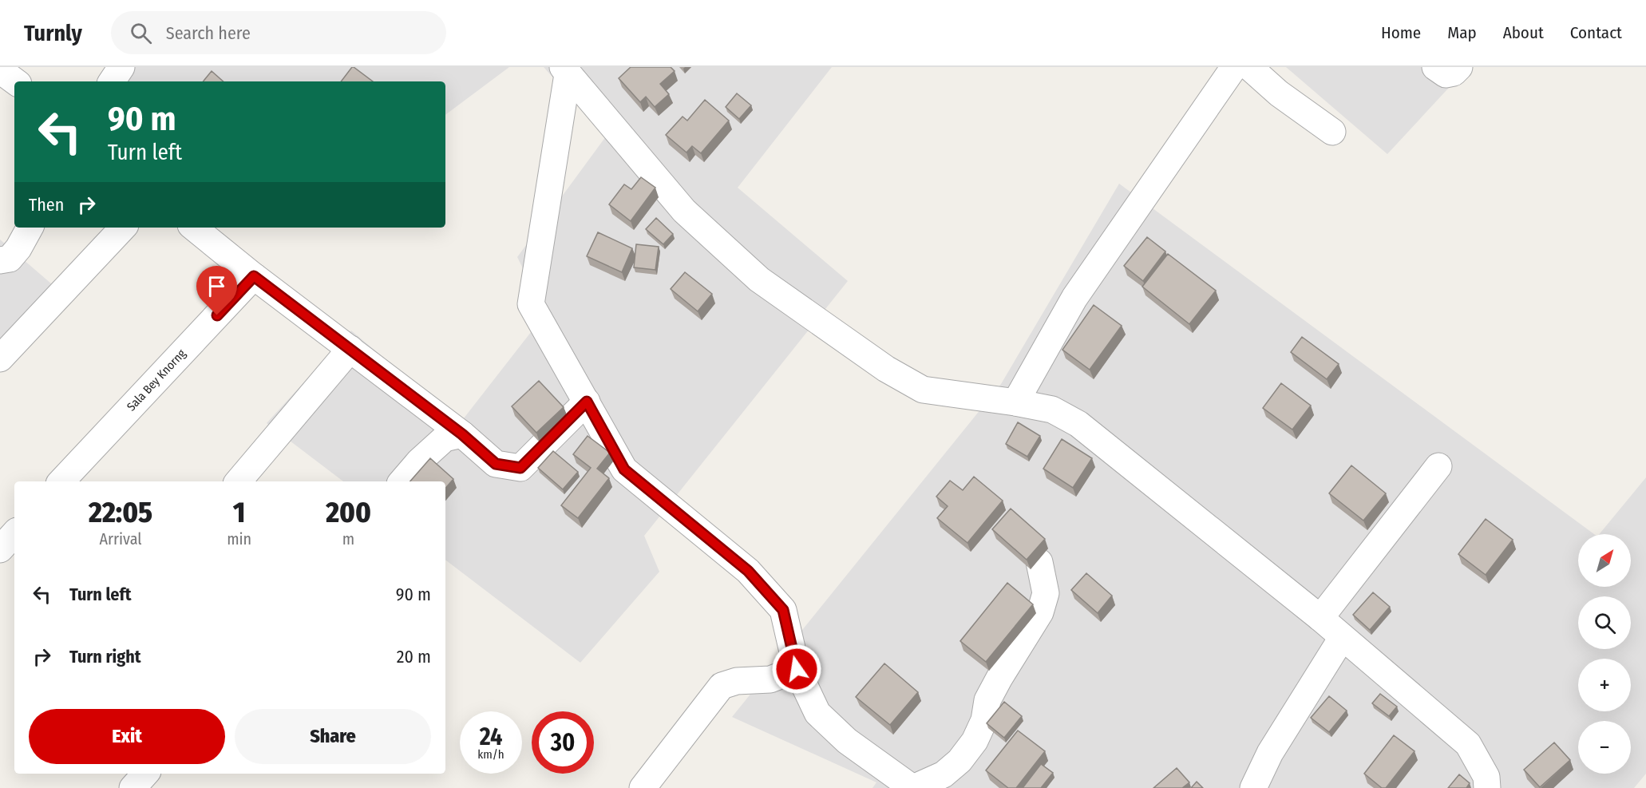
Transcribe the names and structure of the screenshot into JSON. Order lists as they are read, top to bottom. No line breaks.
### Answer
{"streets":{"street":["Sala Bey Knorng"]},"north":"top right","page":{"header":"Turnly","search":"Search here","nav":["Home","Map","About","Contact"],"turn":["90 m","Turn left"],"then":"Then","eta":["22:05","Arrival","1","min","200","m"],"map_buttons":["+","−"],"list":[{"name":"Turn left","value":"90 m"},{"name":"Turn right","value":"20 m"}],"buttons":["Exit","Share"],"speed":"24 km/h","limit":"30"}}
